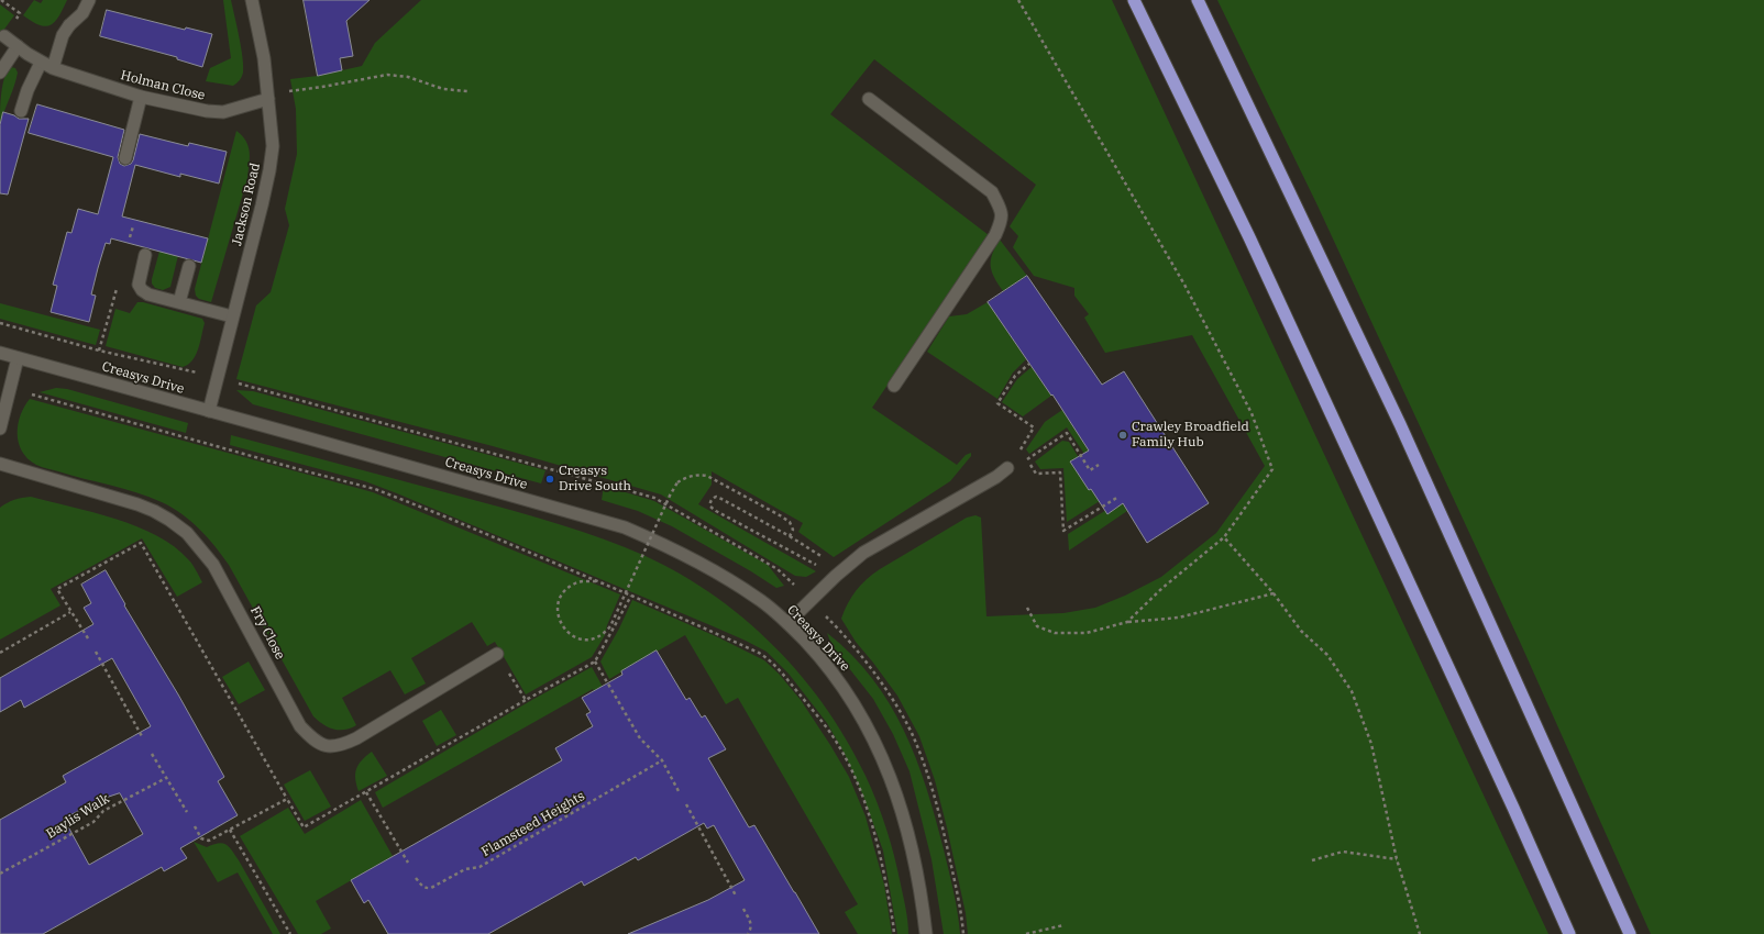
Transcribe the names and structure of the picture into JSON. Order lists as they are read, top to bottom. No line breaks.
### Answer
{"streets":{"street":["Holman Close","Jackson Road","Creasys Drive","Fry Close"],"path":["Baylis Walk","Flamsteed Heights"]},"crossings":[["Holman Close","Jackson Road"],["Jackson Road","Creasys Drive"]],"places":["Crawley Broadfield Family Hub","Creasys Drive South"]}
